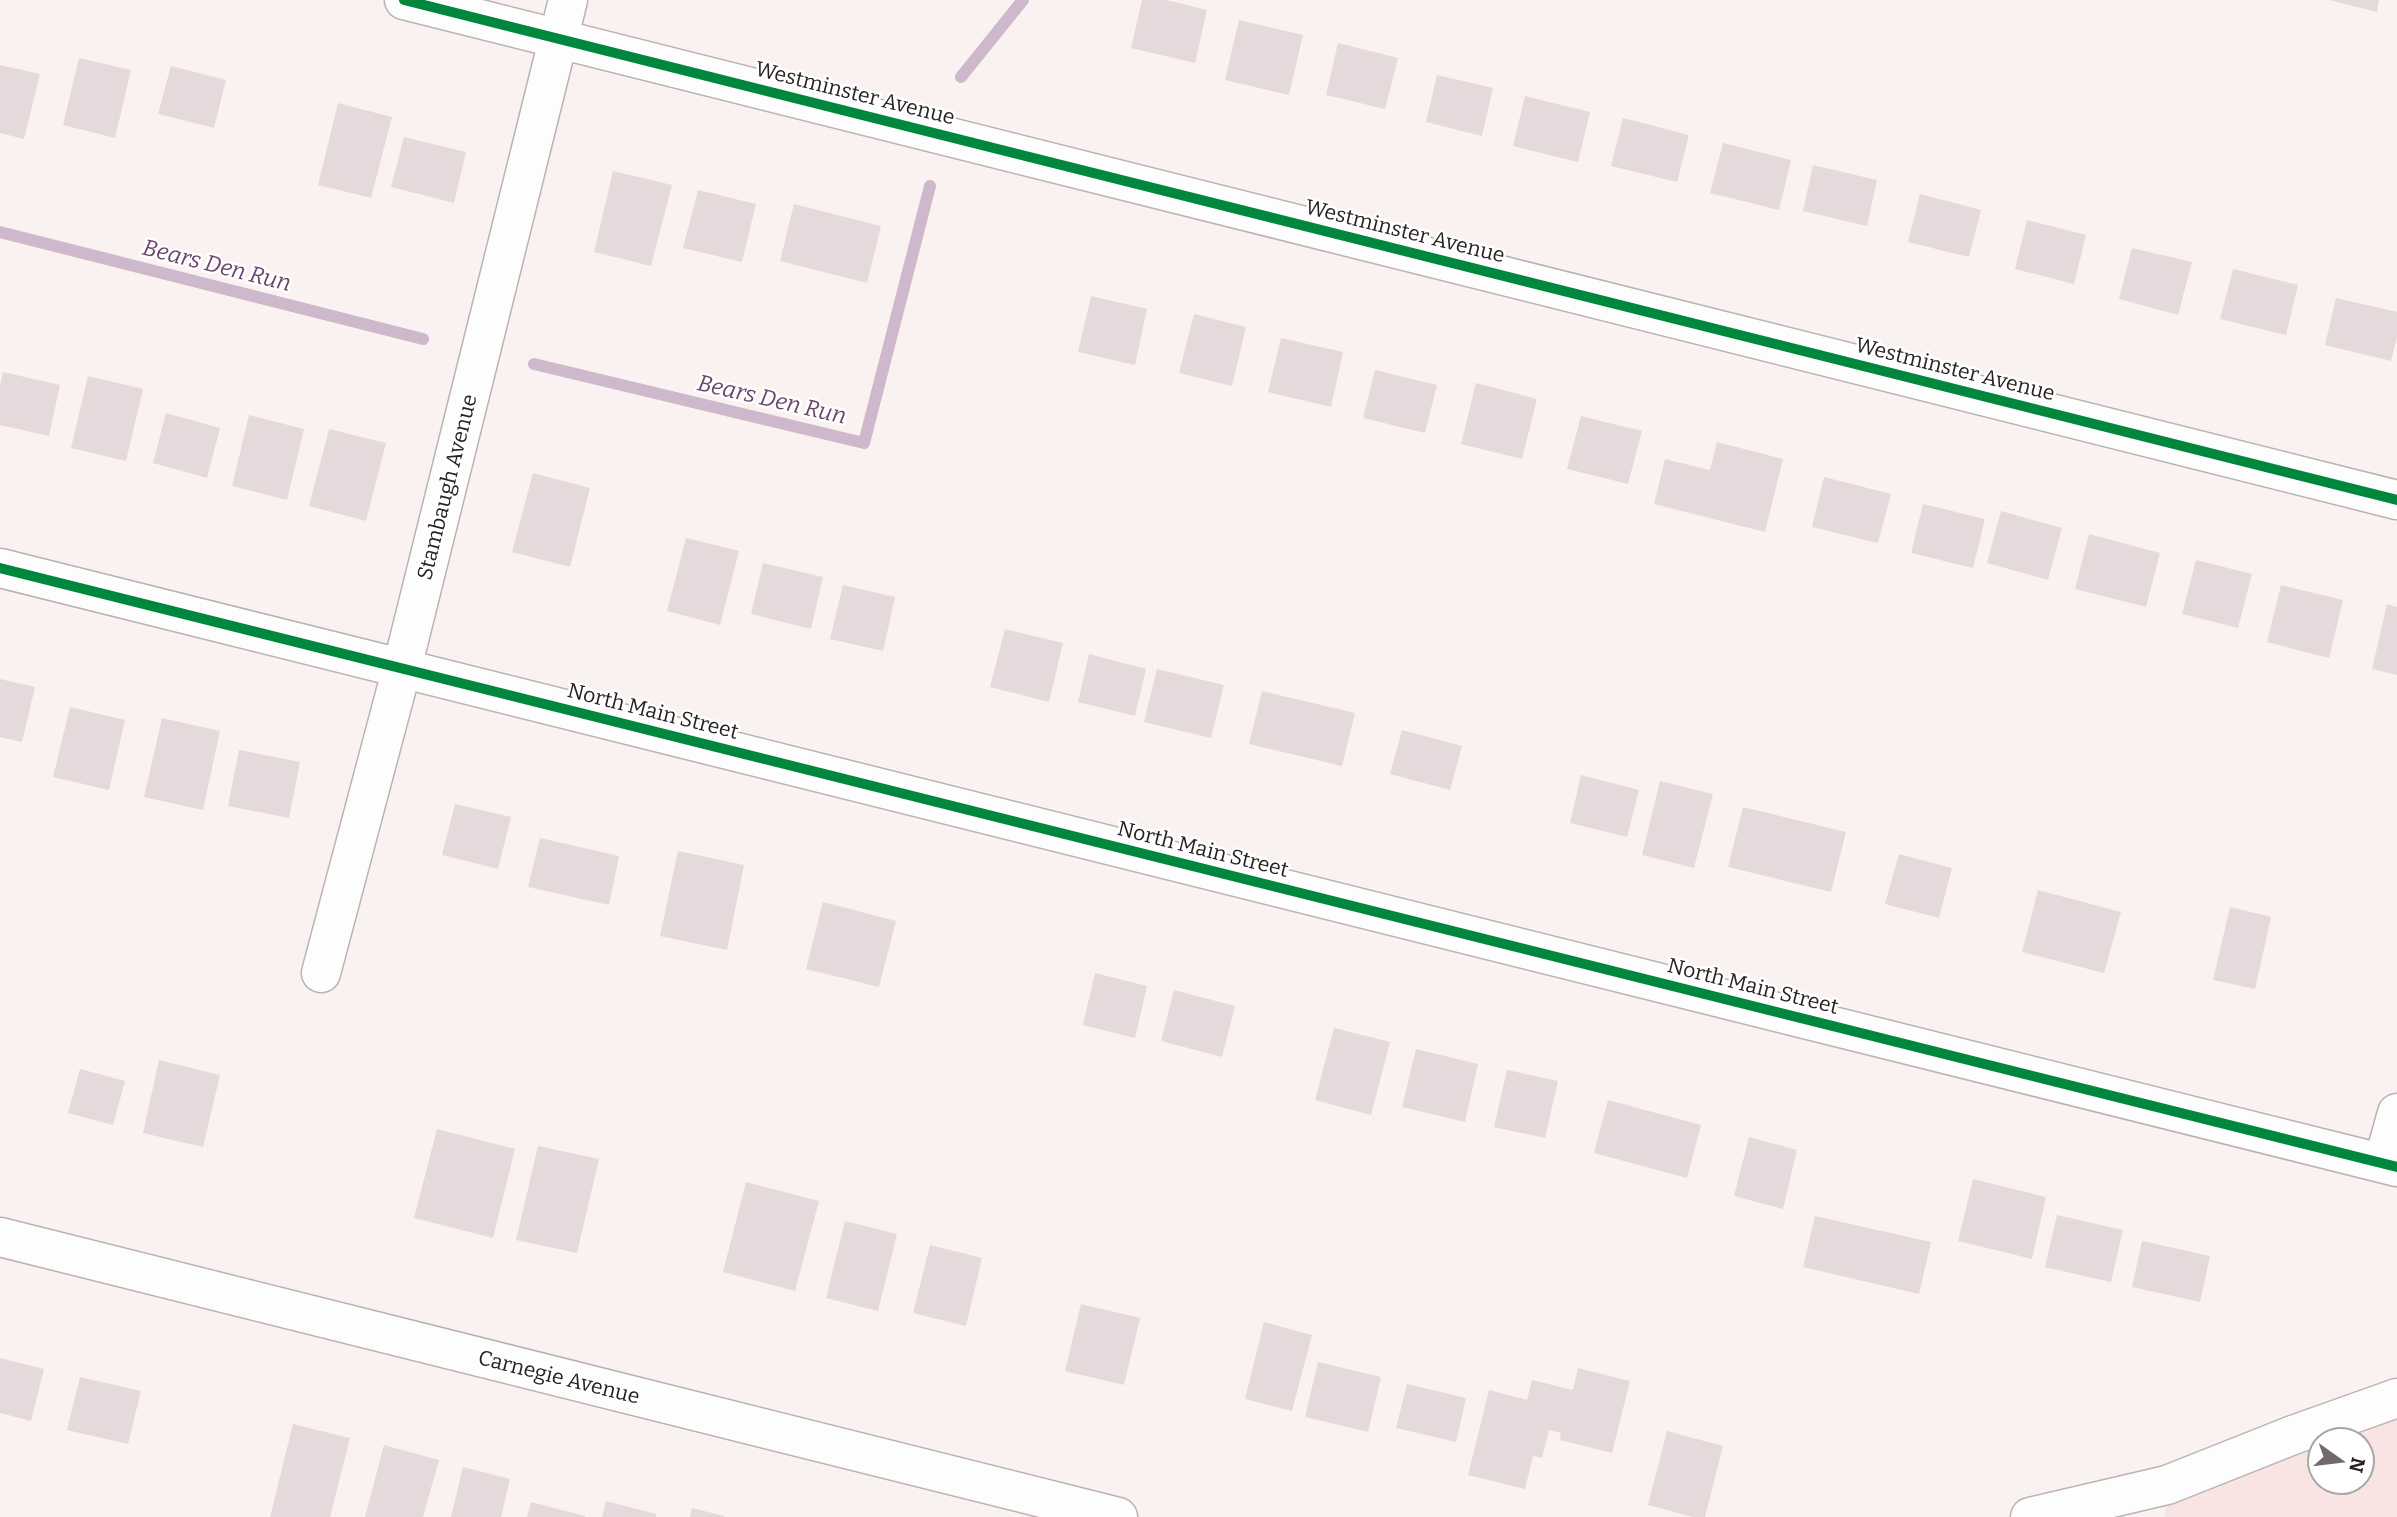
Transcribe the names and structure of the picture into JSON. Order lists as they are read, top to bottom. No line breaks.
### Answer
{"streets":{"street":["Westminster Avenue","Stambaugh Avenue","North Main Street","Carnegie Avenue"]},"crossings":[["Westminster Avenue","Stambaugh Avenue"],["Stambaugh Avenue","North Main Street"]],"water":["Bears Den Run"],"north":"right"}
